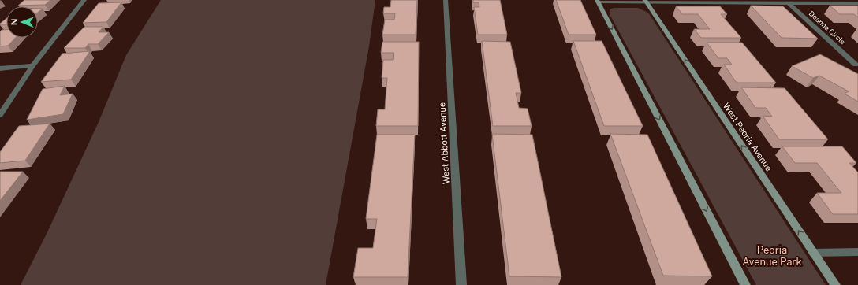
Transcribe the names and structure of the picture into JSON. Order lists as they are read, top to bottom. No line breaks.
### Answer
{"streets":{"street":["Deanne Circle","West Peoria Avenue","West Abbott Avenue"]},"parks":["Peoria Avenue Park"],"north":"left"}
